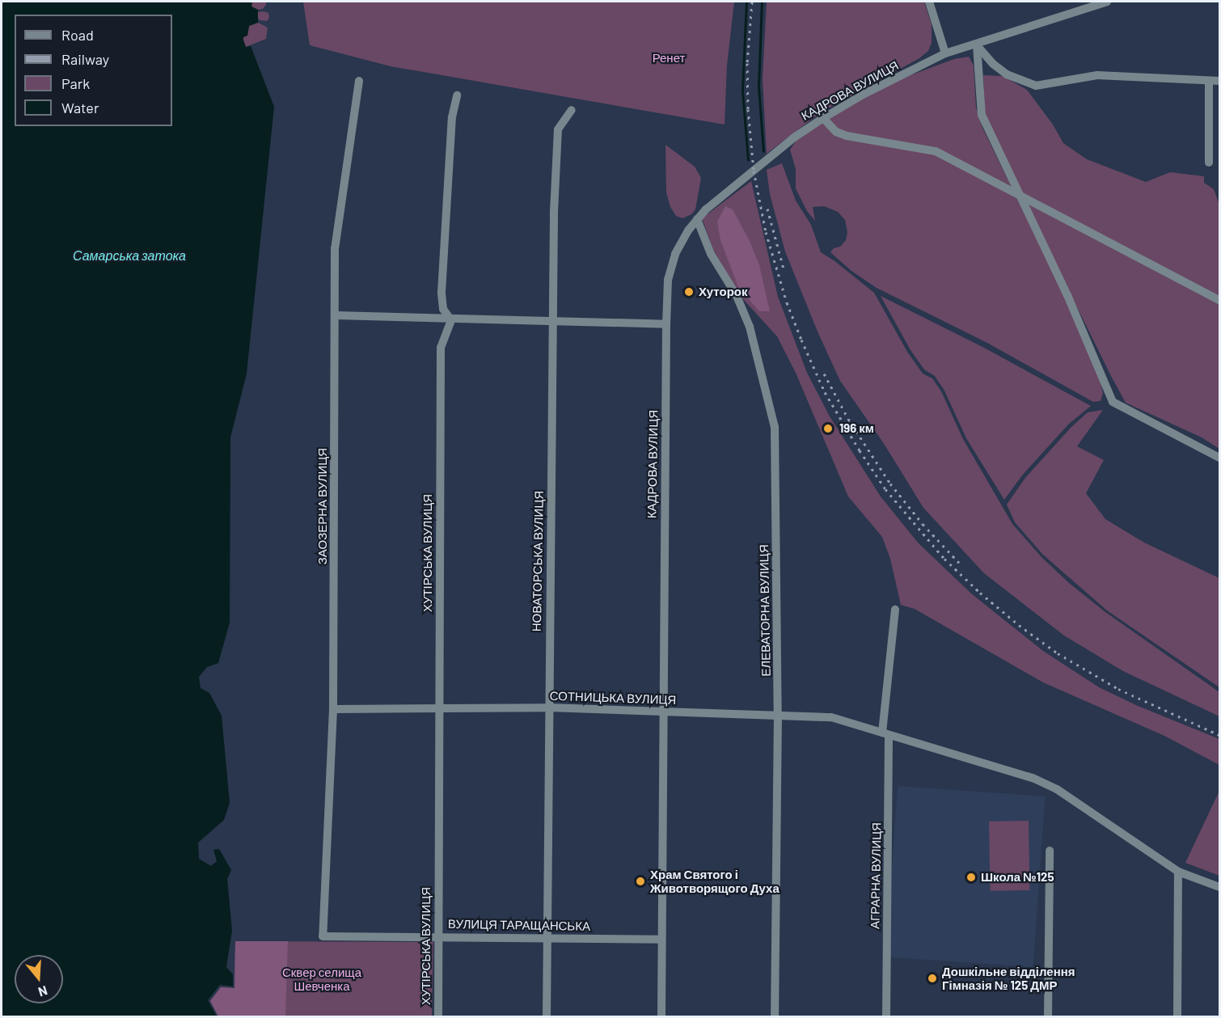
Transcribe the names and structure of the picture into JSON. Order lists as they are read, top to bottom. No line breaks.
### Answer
{"streets":{"street":["КАДРОВА ВУЛИЦЯ","ЗАОЗЕРНА ВУЛИЦЯ","ХУТІРСЬКА ВУЛИЦЯ","НОВАТОРСЬКА ВУЛИЦЯ","ЕЛЕВАТОРНА ВУЛИЦЯ","СОТНИЦЬКА ВУЛИЦЯ","АГРАРНА ВУЛИЦЯ","ВУЛИЦЯ ТАРАЩАНСЬКА"]},"crossings":[["КАДРОВА ВУЛИЦЯ","ЕЛЕВАТОРНА ВУЛИЦЯ"],["КАДРОВА ВУЛИЦЯ","СОТНИЦЬКА ВУЛИЦЯ"],["КАДРОВА ВУЛИЦЯ","ВУЛИЦЯ ТАРАЩАНСЬКА"],["ЗАОЗЕРНА ВУЛИЦЯ","СОТНИЦЬКА ВУЛИЦЯ"],["ЗАОЗЕРНА ВУЛИЦЯ","ВУЛИЦЯ ТАРАЩАНСЬКА"],["ХУТІРСЬКА ВУЛИЦЯ","СОТНИЦЬКА ВУЛИЦЯ"],["ХУТІРСЬКА ВУЛИЦЯ","ВУЛИЦЯ ТАРАЩАНСЬКА"],["НОВАТОРСЬКА ВУЛИЦЯ","СОТНИЦЬКА ВУЛИЦЯ"],["НОВАТОРСЬКА ВУЛИЦЯ","ВУЛИЦЯ ТАРАЩАНСЬКА"],["ЕЛЕВАТОРНА ВУЛИЦЯ","СОТНИЦЬКА ВУЛИЦЯ"],["СОТНИЦЬКА ВУЛИЦЯ","АГРАРНА ВУЛИЦЯ"]],"water":["Самарська затока"],"parks":["Ренет","Сквер селища Шевченка"],"places":["Хуторок","196 км","Школа №125","Храм Святого і Животворящого Духа","Дошкільне відділення Гімназія № 125 ДМР"],"legend":["Road","Railway","Park","Water"],"north":"bottom"}
